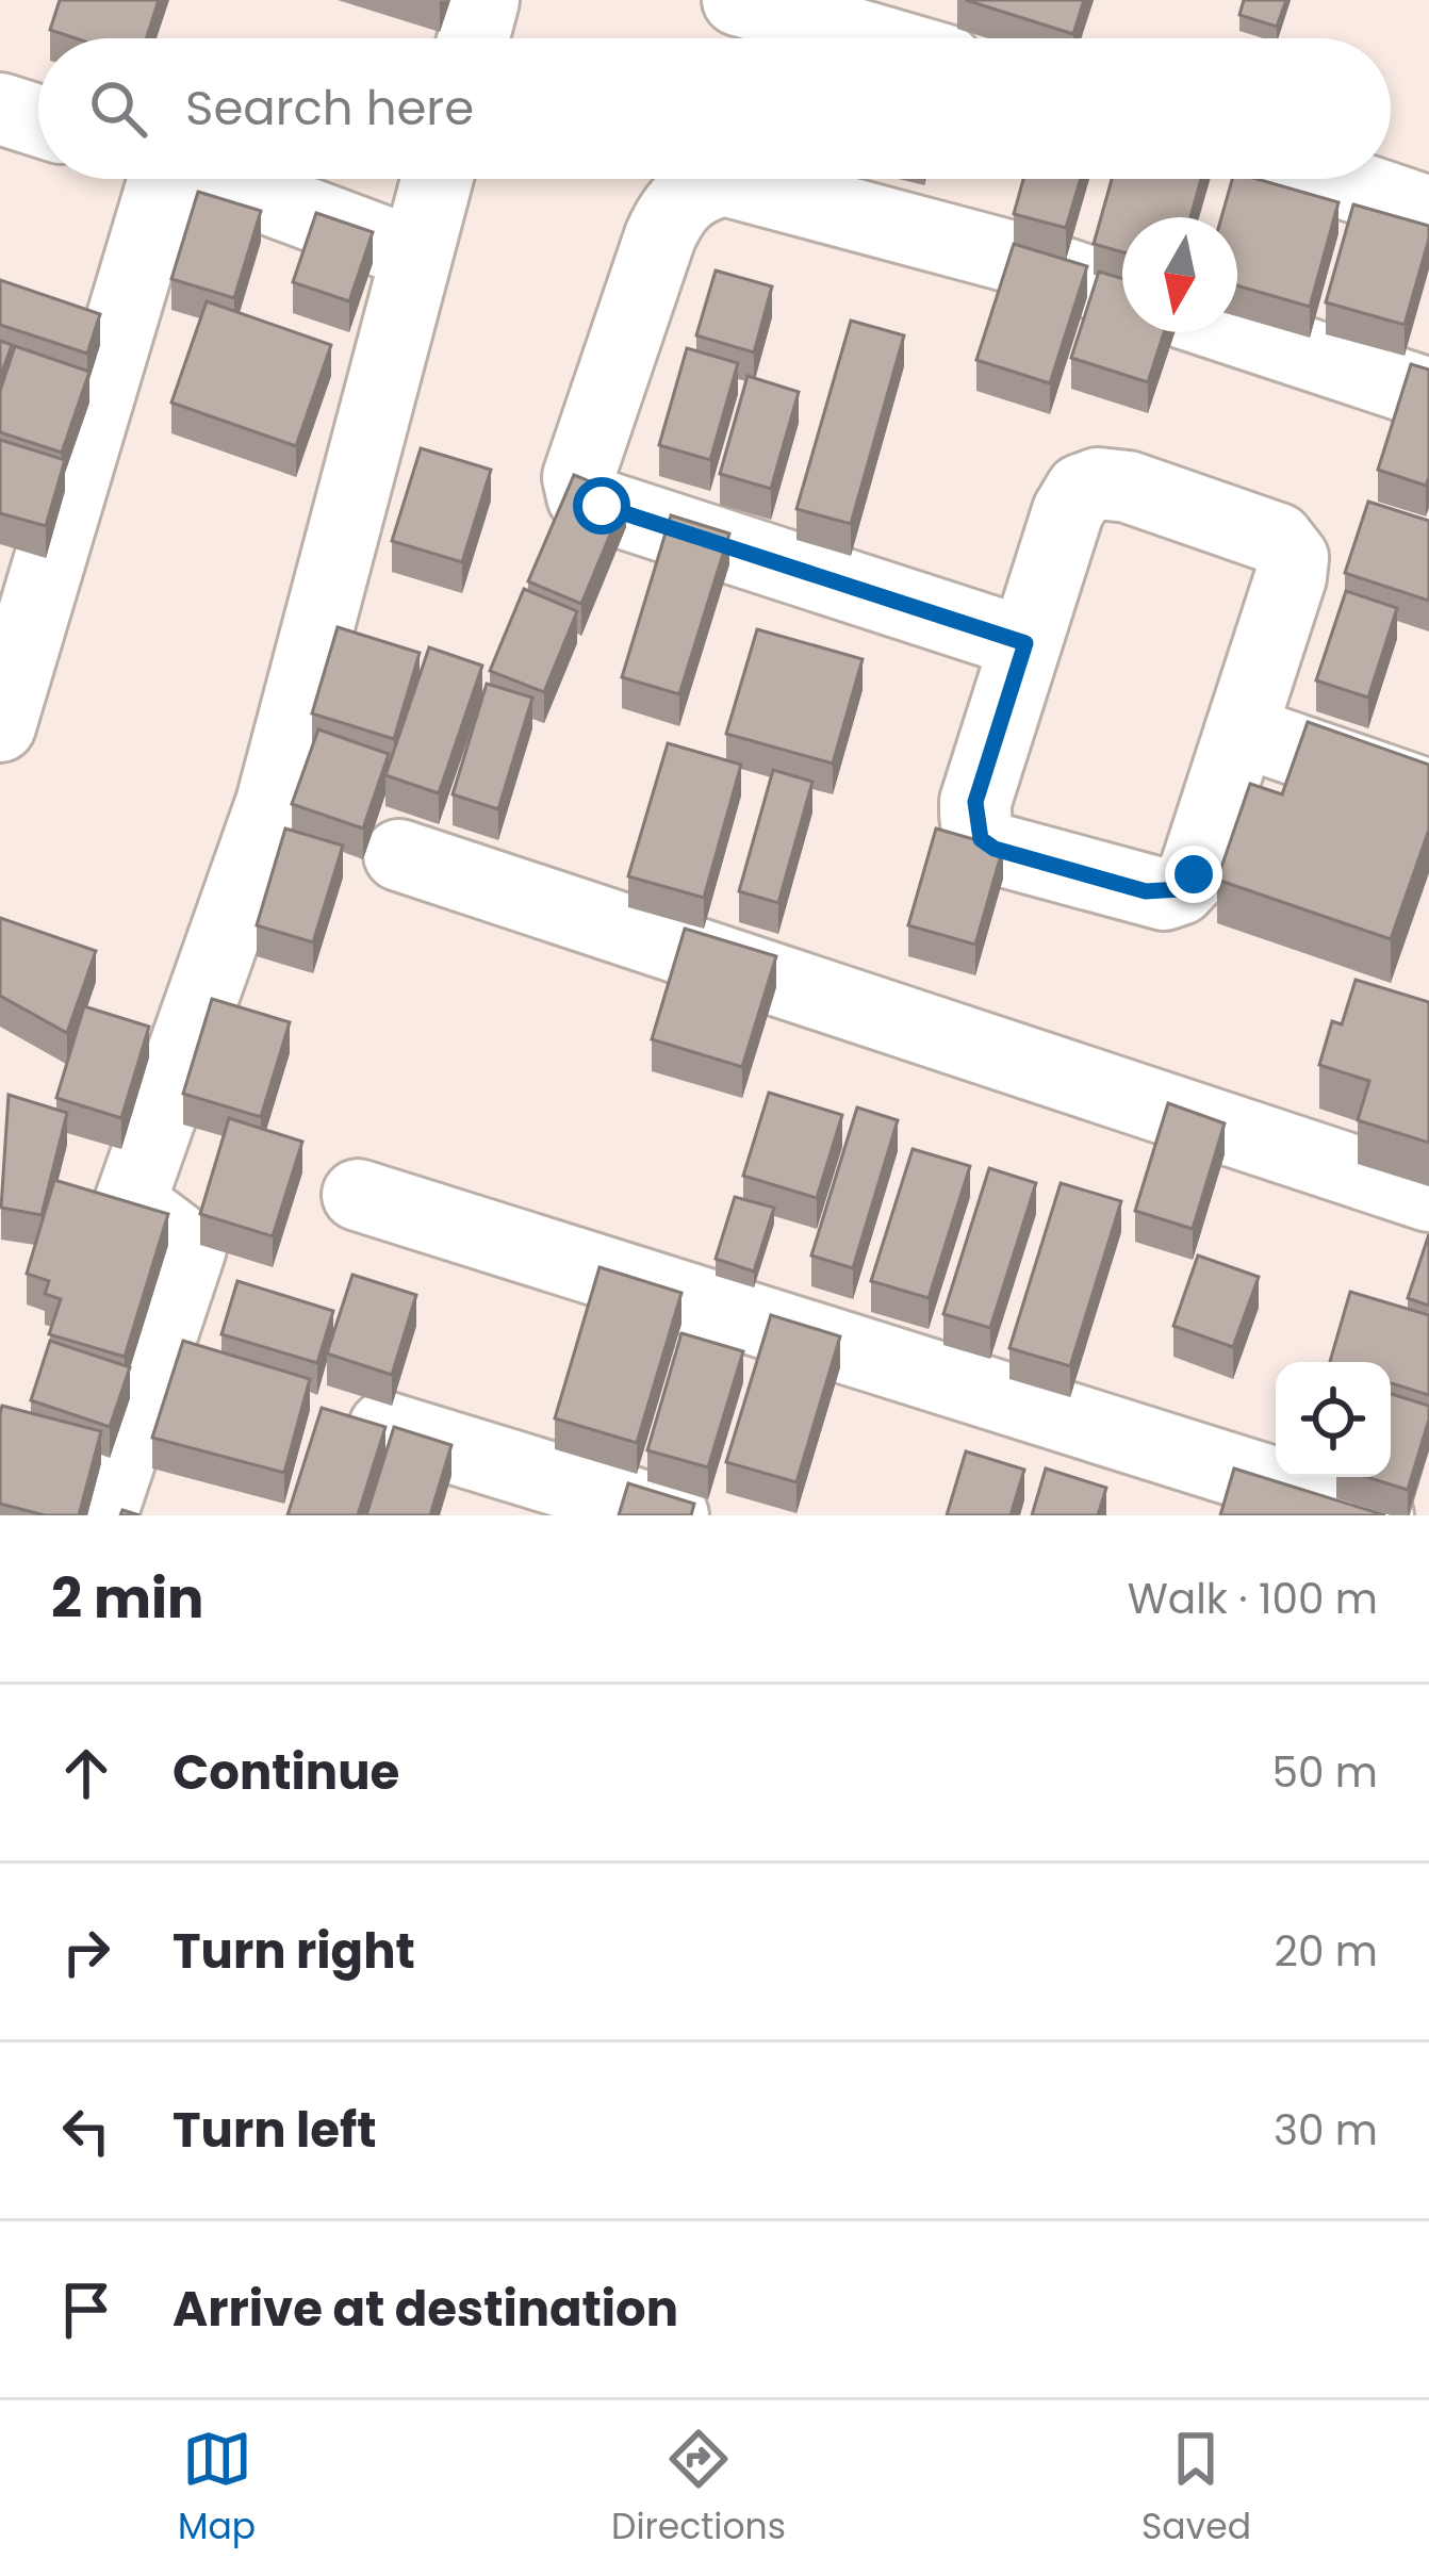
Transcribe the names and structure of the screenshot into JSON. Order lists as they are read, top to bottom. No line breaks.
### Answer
{"north":"bottom","page":{"search":"Search here","heading":["2 min","Walk · 100 m"],"list":[["Continue","50 m"],["Turn right","20 m"],["Turn left","30 m"],"Arrive at destination"],"nav":["Map","Directions","Saved"]}}
